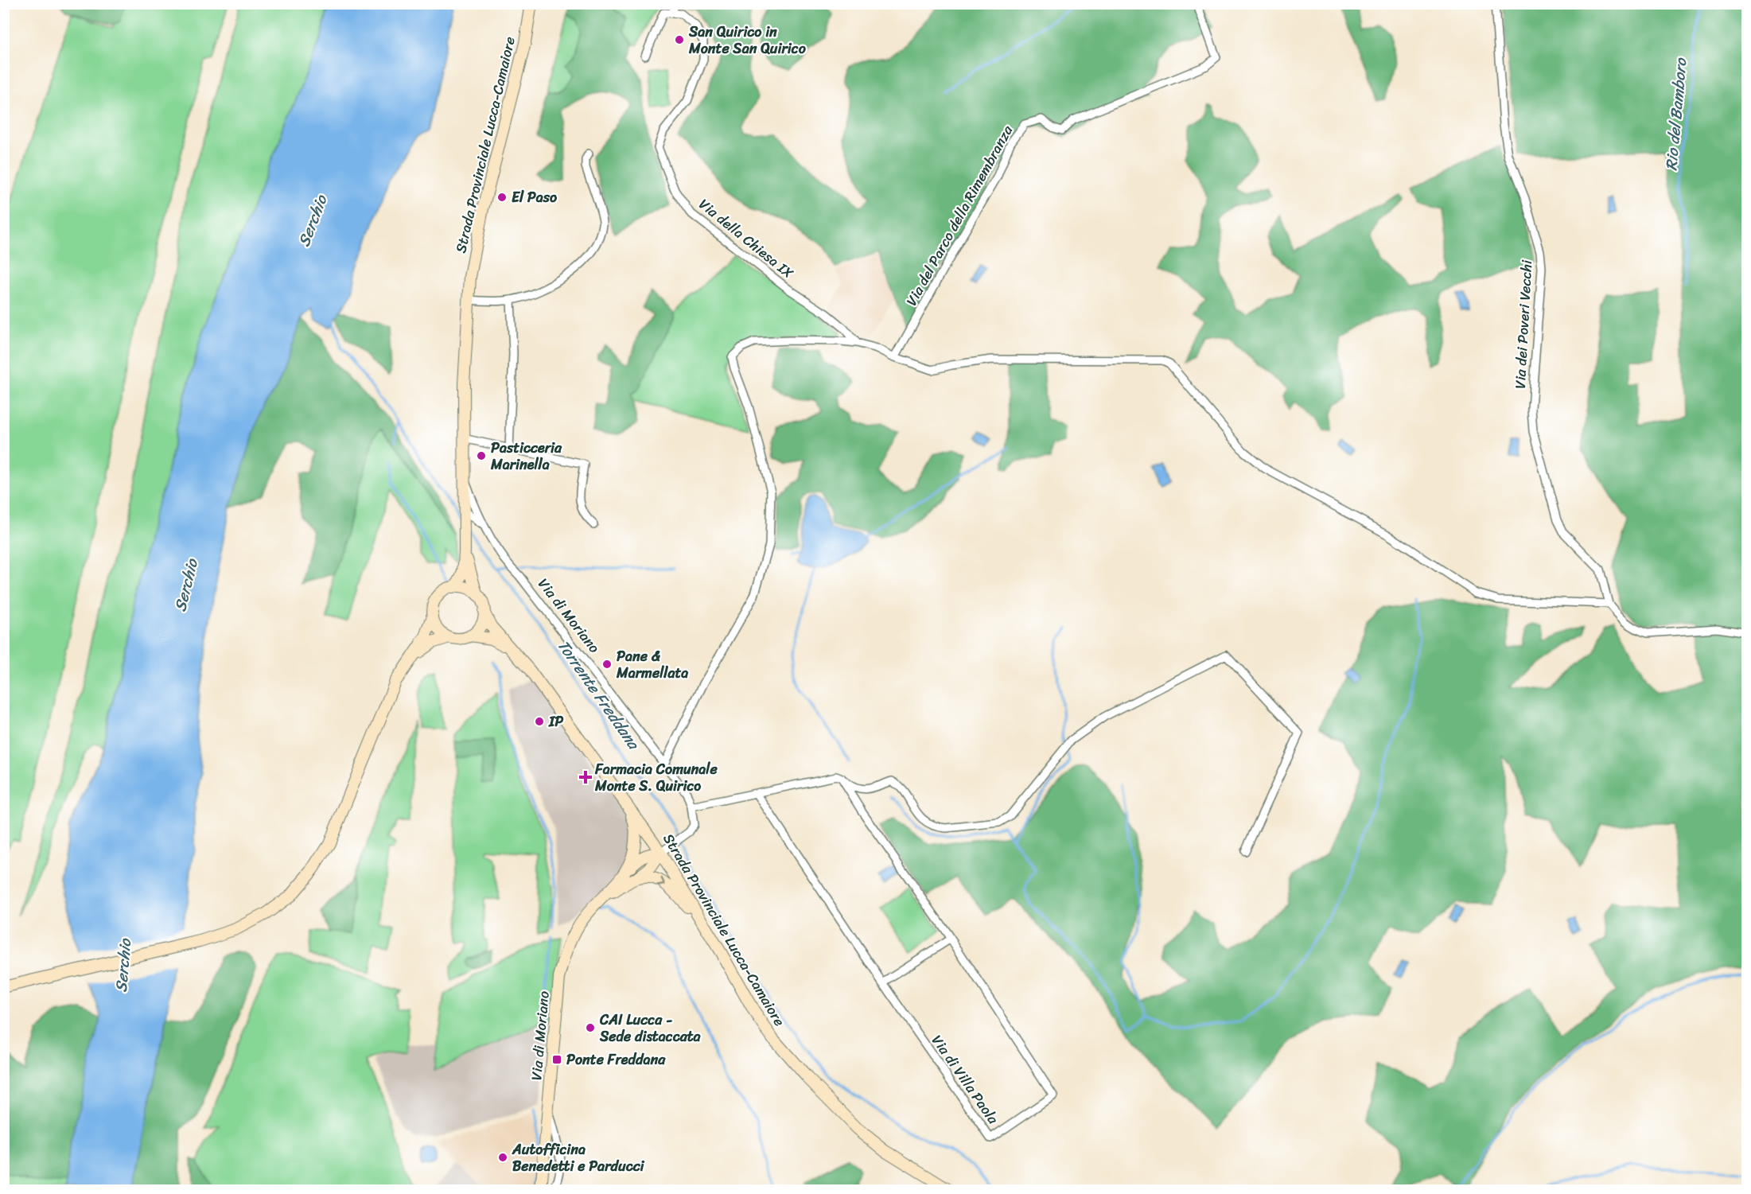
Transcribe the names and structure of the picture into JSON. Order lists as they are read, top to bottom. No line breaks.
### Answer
{"streets":{"main road":["Strada Provinciale Lucca-Camaiore","Via di Moriano"],"street":["Via del Parco della Rimembranza","Via della Chiesa IX","Via dei Poveri Vecchi","Via di Villa Paola"]},"crossings":[["Strada Provinciale Lucca-Camaiore","Via di Moriano"]],"water":["Rio del Bamboro","Serchio","Torrente Freddana"],"places":{"other":["San Quirico in Monte San Quirico","El Paso","Pasticceria Marinella","Pane & Marmellata","IP","CAI Lucca - Sede distaccata","Autofficina Benedetti e Parducci"],"health":["Farmacia Comunale Monte S. Quirico"],"transit":["Ponte Freddana"]}}
